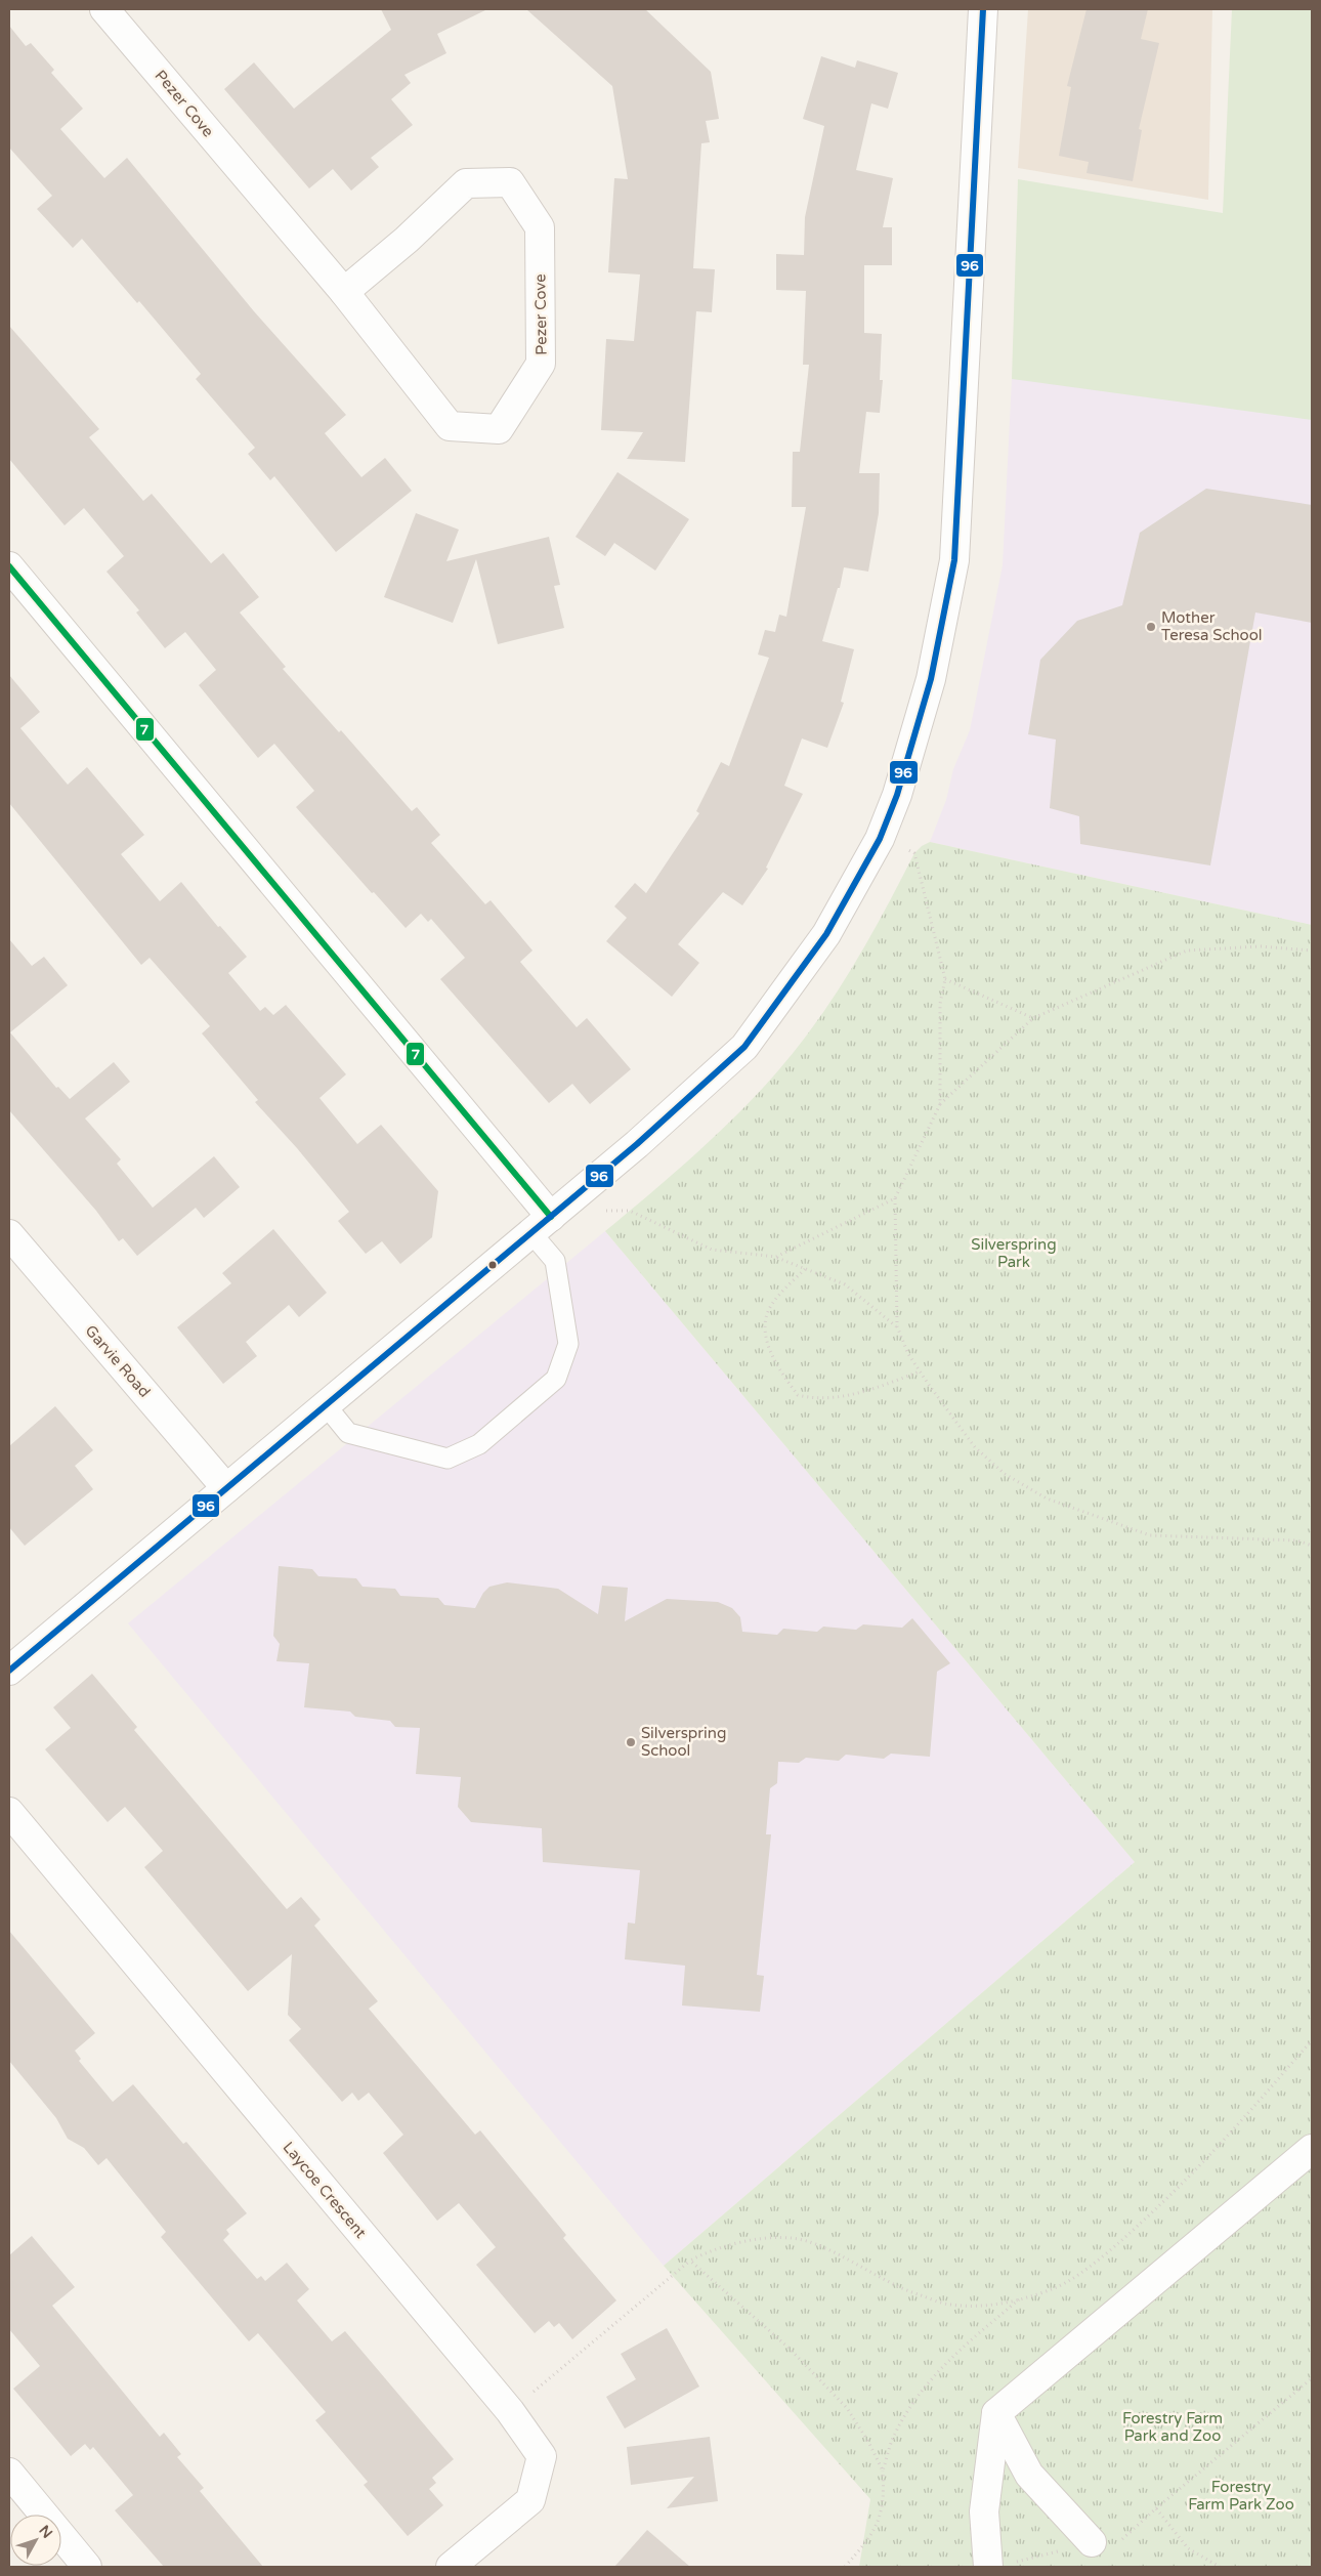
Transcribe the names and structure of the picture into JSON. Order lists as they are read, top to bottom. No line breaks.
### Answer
{"streets":{"street":["Pezer Cove","Garvie Road","Laycoe Crescent"]},"parks":["Silverspring Park","Forestry Farm Park and Zoo","Forestry Farm Park Zoo"],"places":["Mother Teresa School","Silverspring School"],"lines":["transit line 96","transit line 7"],"north":"top right"}
